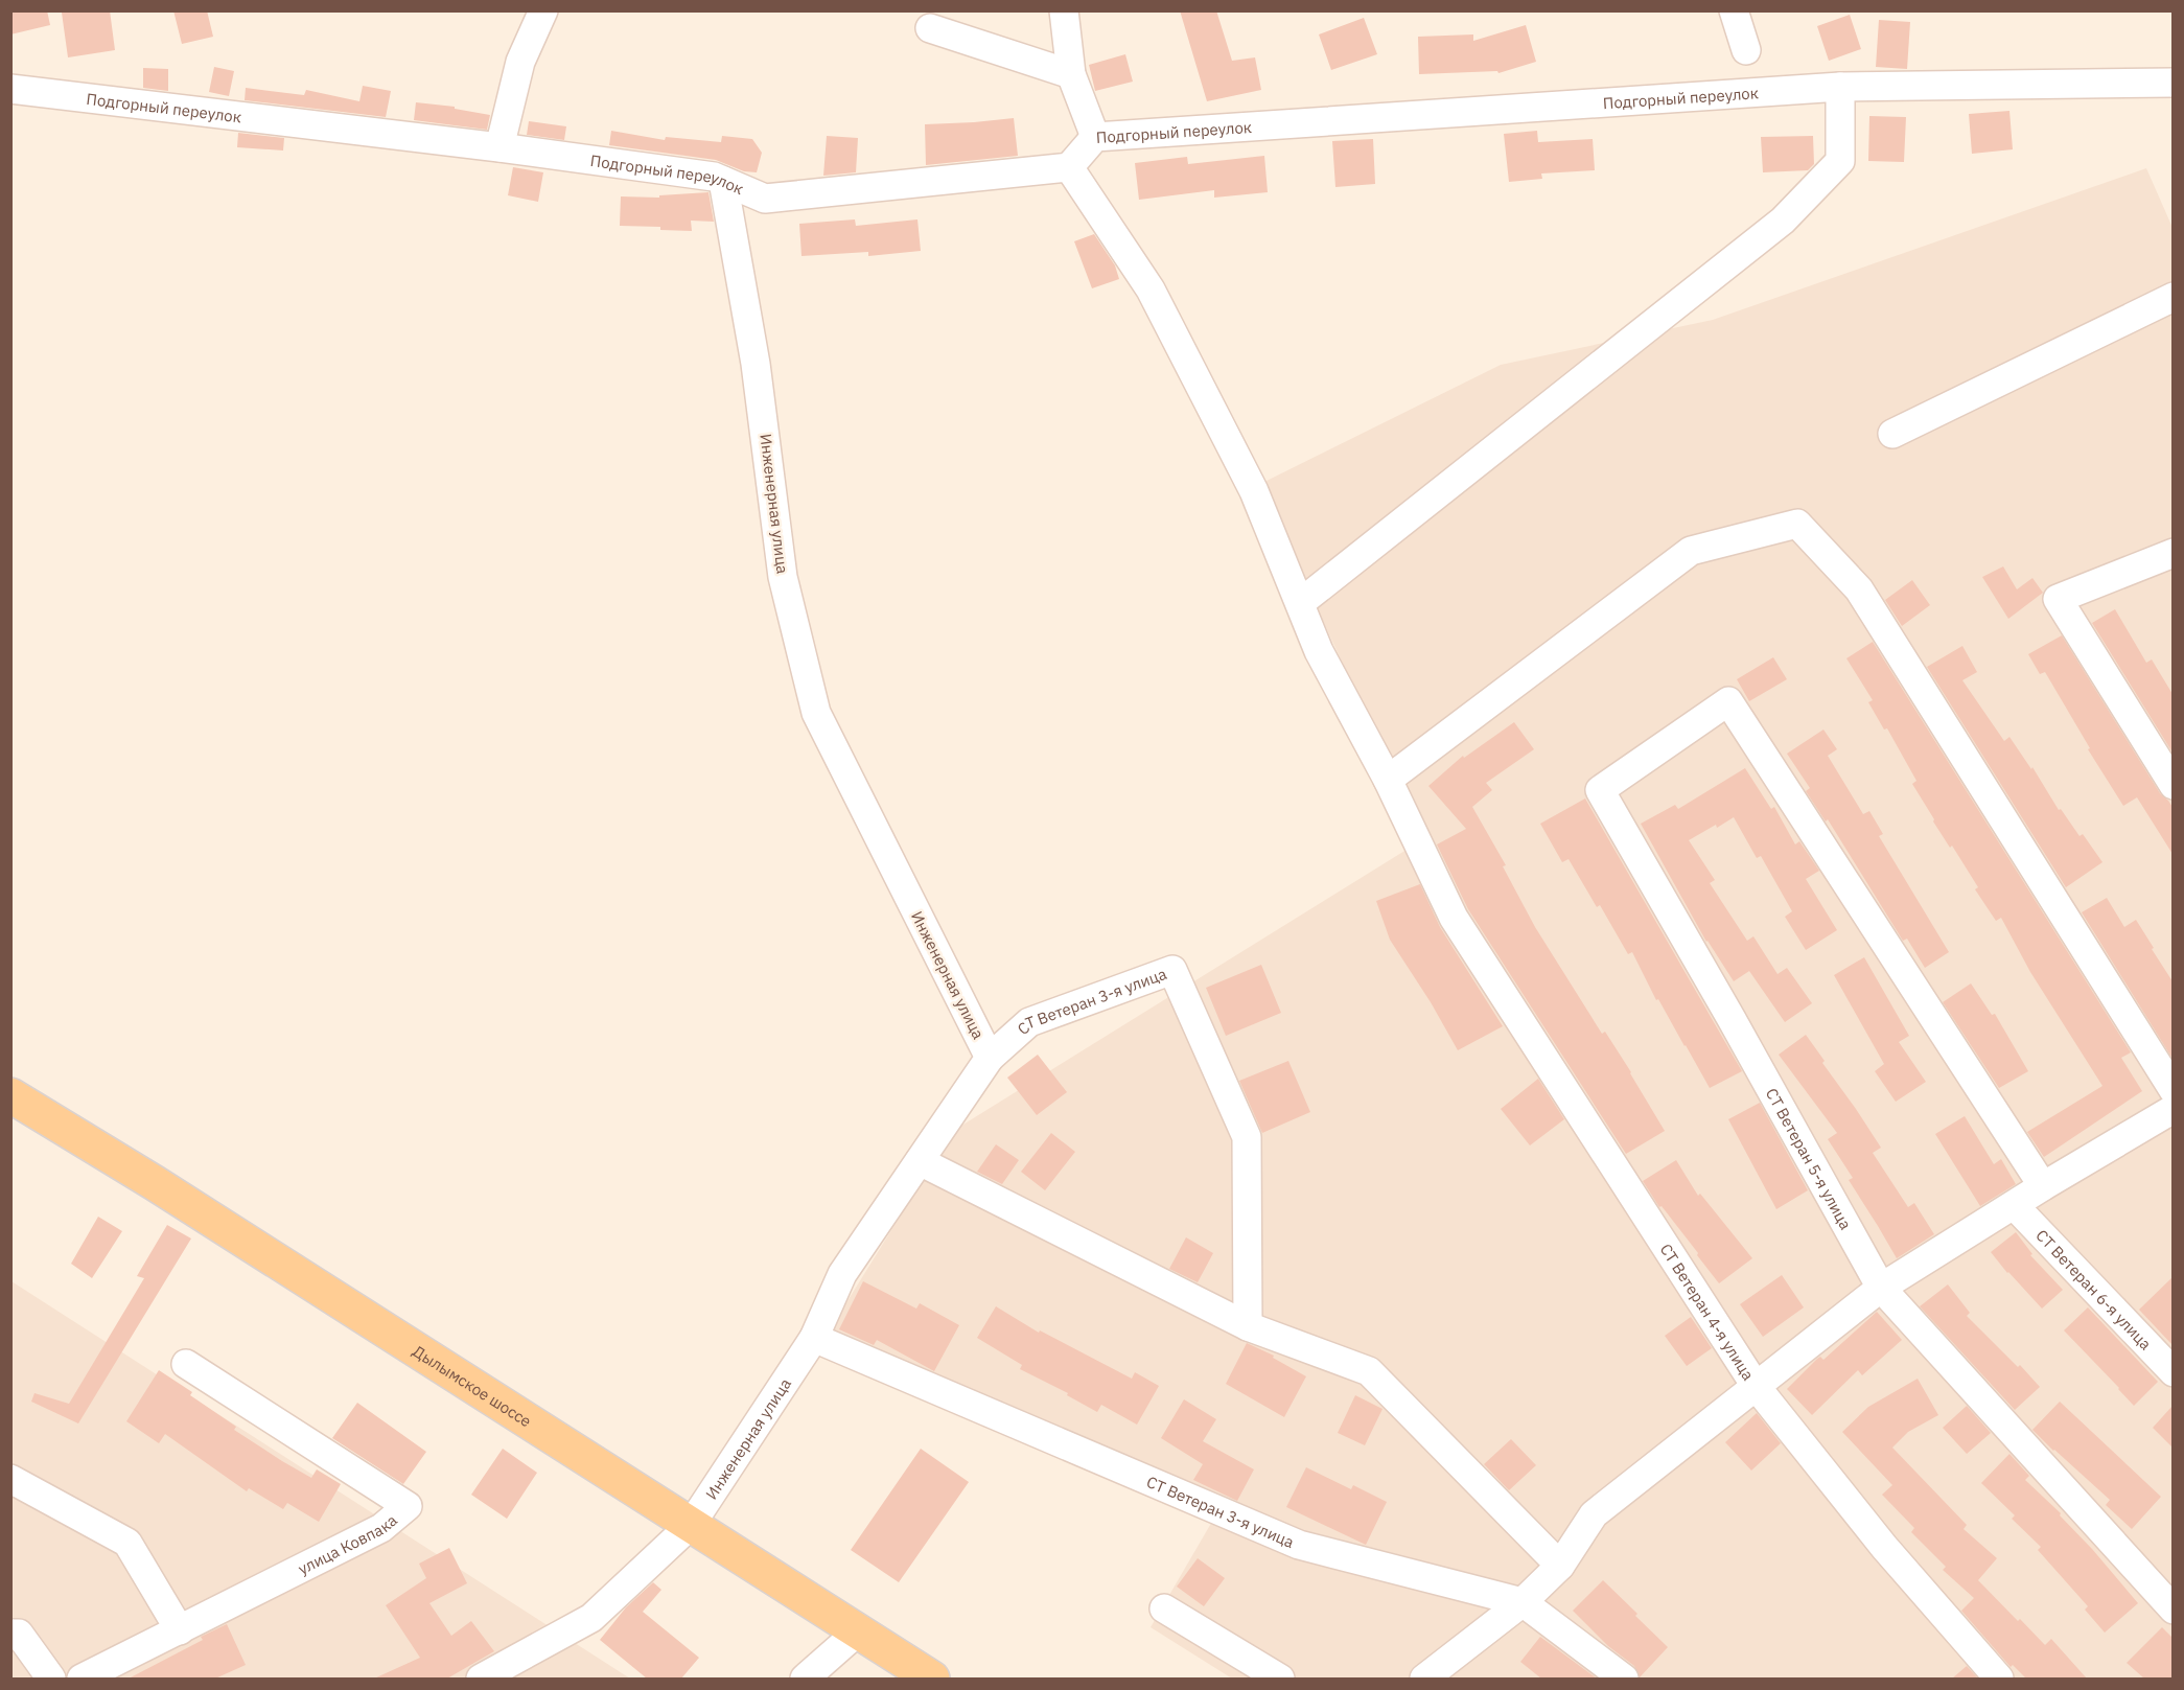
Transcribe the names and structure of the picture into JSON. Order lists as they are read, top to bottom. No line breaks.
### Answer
{"streets":{"main road":["Дылымское шоссе"],"street":["Подгорный переулок","Инженерная улица","СТ Ветеран 3-я улица","СТ Ветеран 5-я улица","СТ Ветеран 6-я улица","СТ Ветеран 4-я улица","улица Ковпака"]},"crossings":[["Подгорный переулок","Инженерная улица"],["Подгорный переулок","СТ Ветеран 4-я улица"],["Инженерная улица","СТ Ветеран 3-я улица"],["Инженерная улица","Дылымское шоссе"]]}
